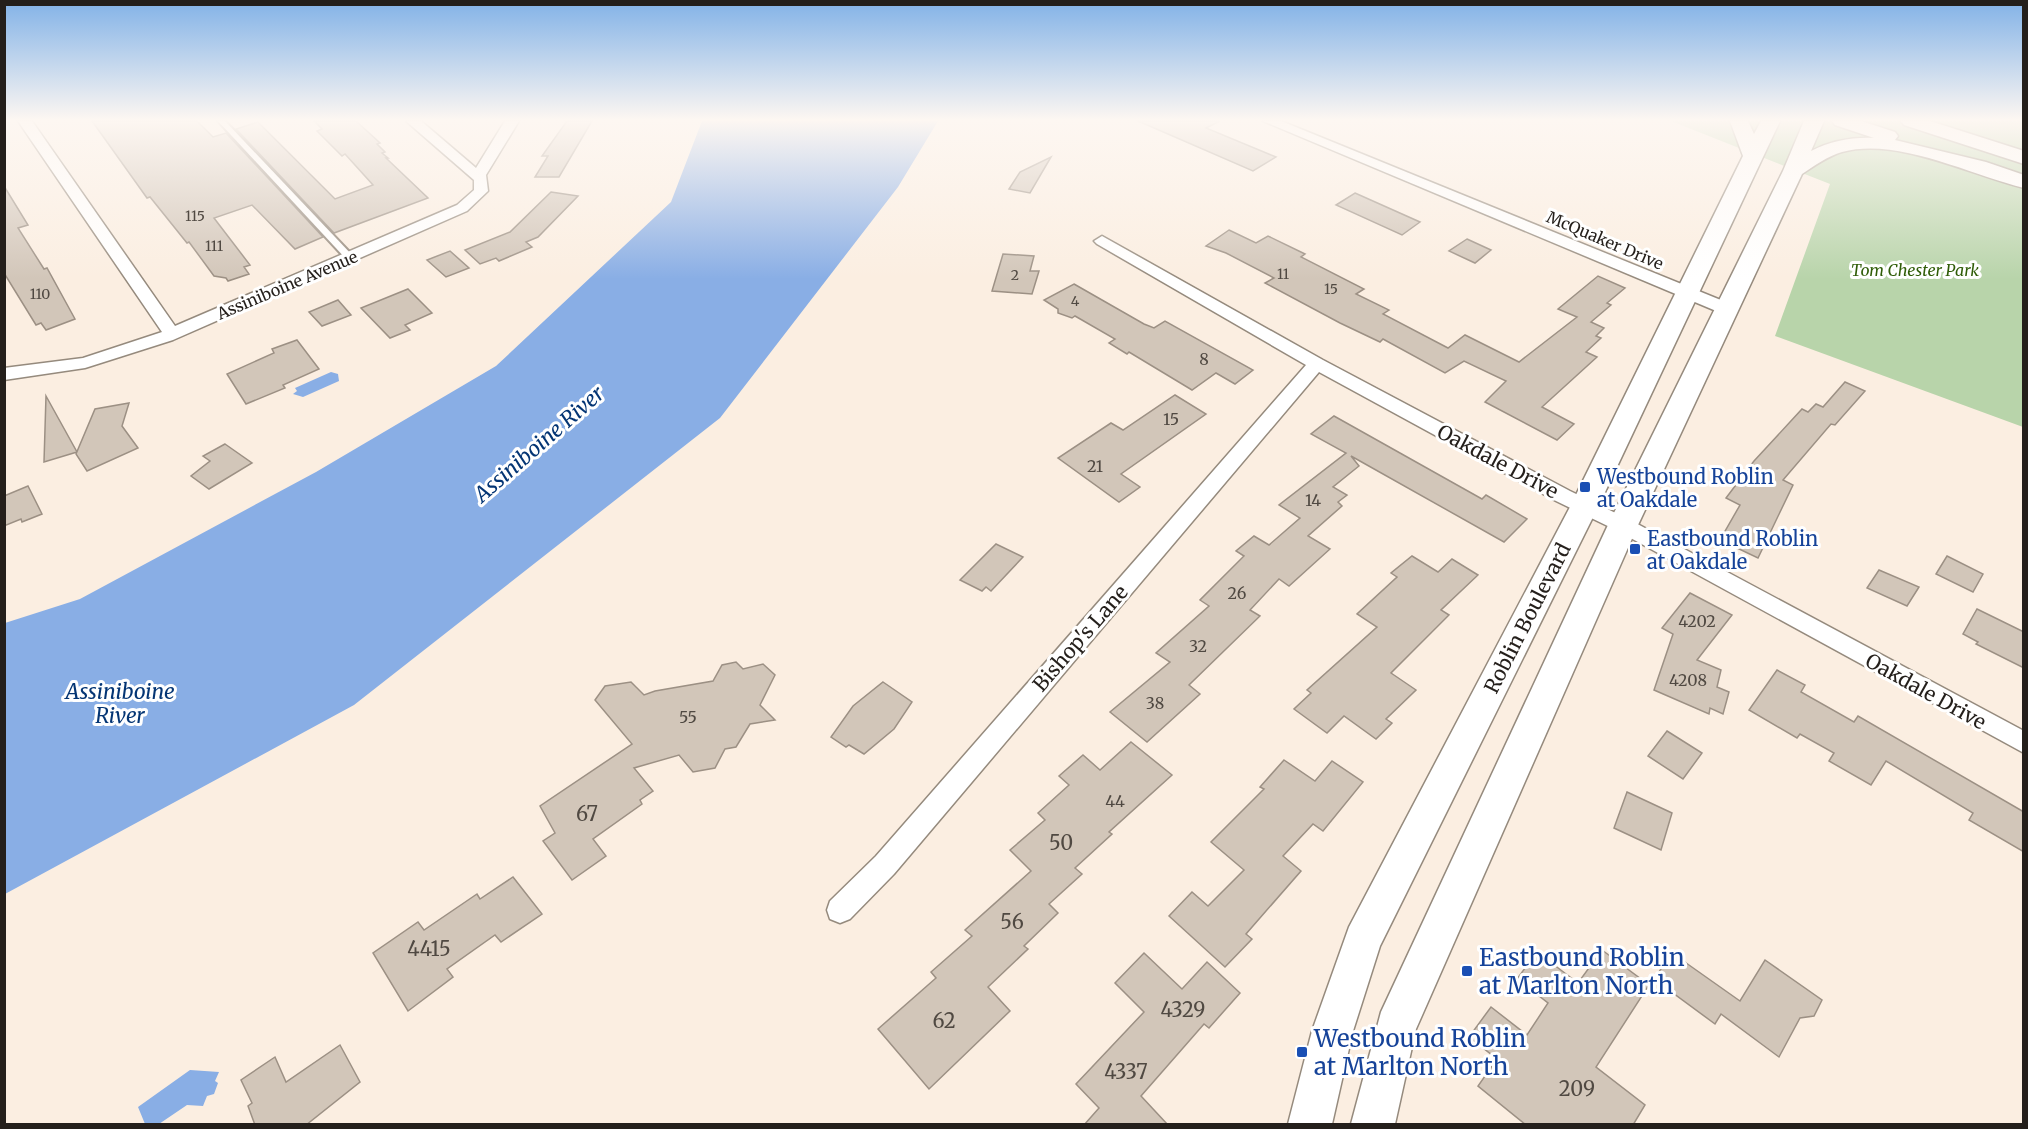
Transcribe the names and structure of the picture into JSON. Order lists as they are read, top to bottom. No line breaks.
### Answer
{"streets":{"main road":["Roblin Boulevard"],"street":["McQuaker Drive","Assiniboine Avenue","Oakdale Drive","Bishop's Lane"]},"crossings":[["McQuaker Drive","Roblin Boulevard"],["Oakdale Drive","Roblin Boulevard"],["Oakdale Drive","Bishop's Lane"]],"water":["Assiniboine River"],"parks":["Tom Chester Park"],"places":{"transit":["Westbound Roblin at Oakdale","Eastbound Roblin at Oakdale","Eastbound Roblin at Marlton North","Westbound Roblin at Marlton North"]},"house_numbers":["115","111","11","2","15","110","4","8","15","21","14","26","4202","32","4208","38","55","44","67","50","56","4415","4329","62","4337","209"]}
